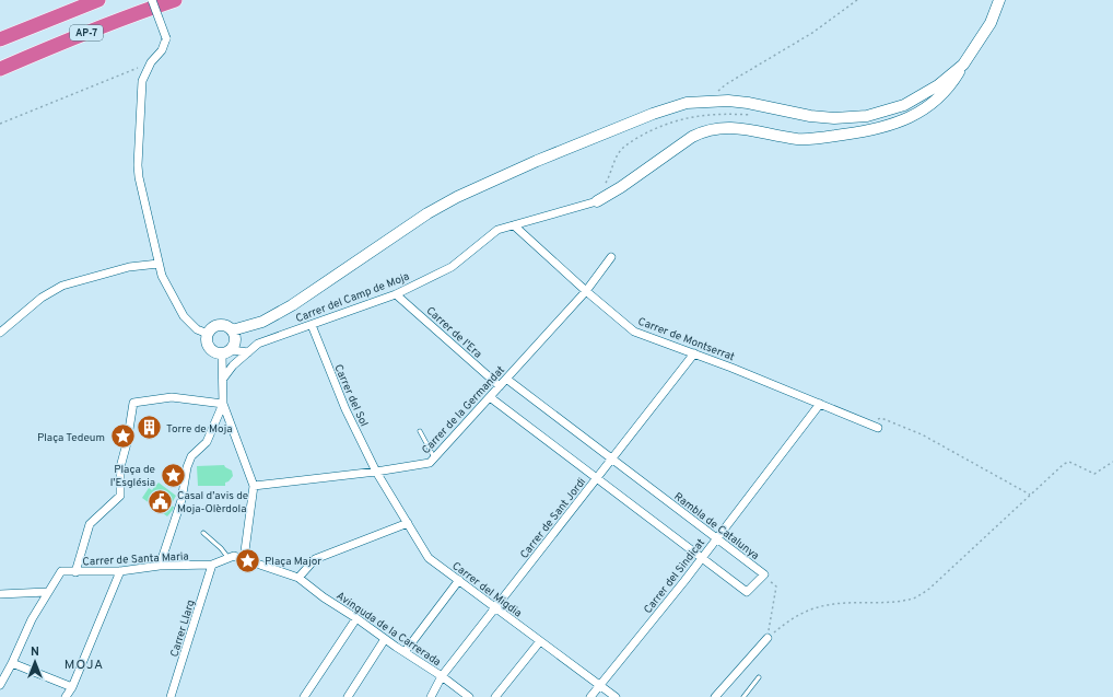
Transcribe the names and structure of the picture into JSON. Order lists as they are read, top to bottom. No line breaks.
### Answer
{"streets":{"highway":["AP-7"],"street":["Carrer del Camp de Moja","Carrer de l'Era","Carrer de Montserrat","Carrer del Sol","Carrer de la Germandat","Carrer de Sant Jordi","Rambla de Catalunya","Carrer de Santa Maria","Carrer del Sindicat","Carrer del Migdia","Carrer Llarg","Avinguda de la Carrerada"]},"crossings":[["Carrer del Camp de Moja","Carrer de l'Era"],["Carrer del Camp de Moja","Carrer de Montserrat"],["Carrer del Camp de Moja","Carrer del Sol"],["Carrer de l'Era","Carrer de la Germandat"],["Carrer de Montserrat","Carrer de la Germandat"],["Carrer de Montserrat","Carrer de Sant Jordi"],["Carrer de Montserrat","Carrer del Sindicat"],["Carrer del Sol","Carrer de la Germandat"],["Carrer del Sol","Carrer del Migdia"],["Carrer de la Germandat","Rambla de Catalunya"],["Carrer de la Germandat","Carrer del Migdia"],["Carrer de Sant Jordi","Rambla de Catalunya"],["Carrer de Sant Jordi","Carrer del Migdia"],["Carrer de Sant Jordi","Avinguda de la Carrerada"],["Rambla de Catalunya","Carrer del Sindicat"],["Carrer de Santa Maria","Carrer Llarg"],["Carrer del Sindicat","Carrer del Migdia"]],"districts":["MOJA"],"places":{"building":["Torre de Moja"],"place":["Plaça Tedeum","Plaça de l'Església","Plaça Major"],"public building":["Casal d'avis de Moja-Olèrdola"]},"north":"top"}
